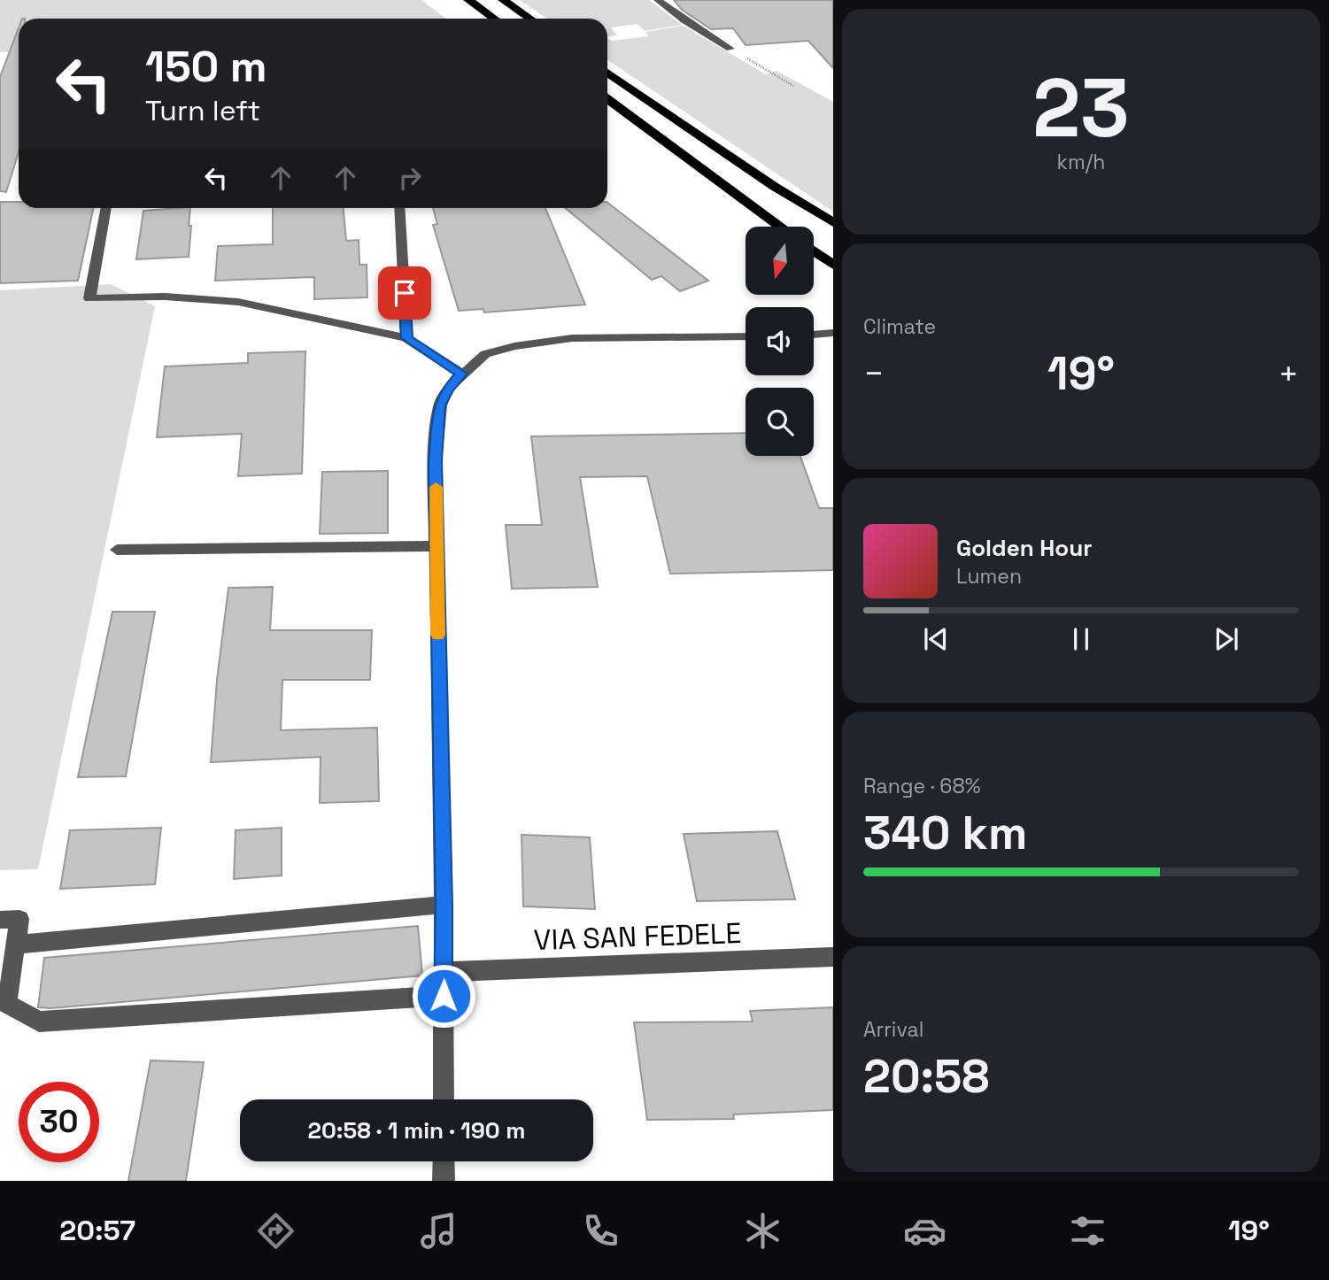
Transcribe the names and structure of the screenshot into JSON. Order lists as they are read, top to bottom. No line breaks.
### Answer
{"streets":{"street":["VIA SAN FEDELE"]},"north":"bottom","page":{"tile":[["23","km/h"],"Climate",["Range · 68%","340 km"],["Arrival","20:58"]],"turn":["150 m","Turn left"],"heat":["−","19°","+"],"song":["Golden Hour","Lumen"],"limit":"30","trip":"20:58 · 1 min · 190 m","tabs":["20:57","19°"]}}
